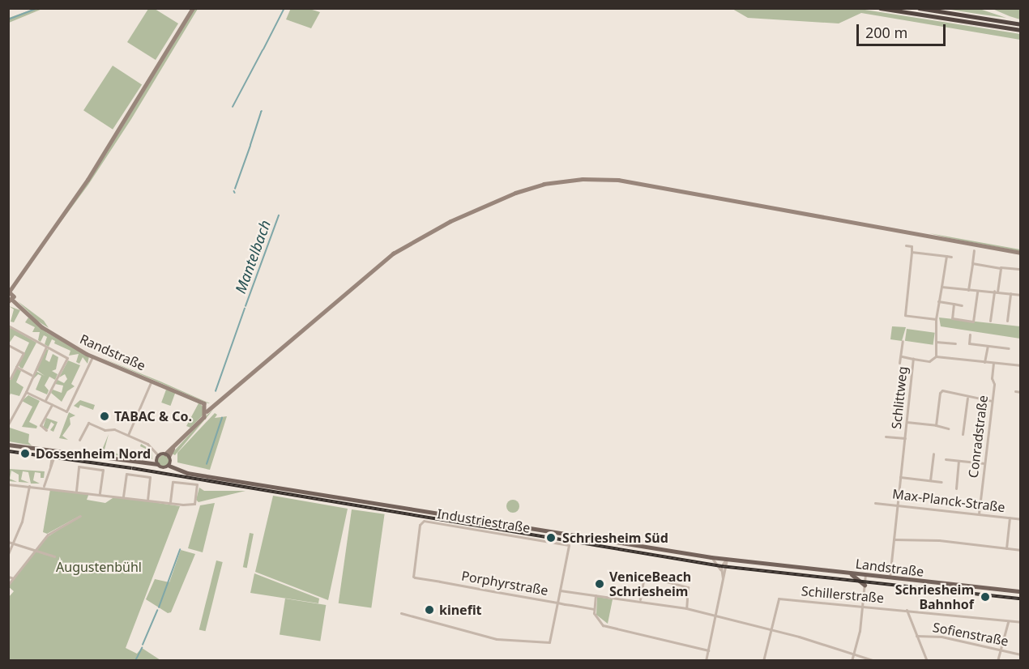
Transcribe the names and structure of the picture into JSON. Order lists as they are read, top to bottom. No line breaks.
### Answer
{"streets":{"main road":["Landstraße"],"street":["Randstraße","Schlittweg","Conradstraße","Max-Planck-Straße","Industriestraße","Porphyrstraße","Schillerstraße","Sofienstraße"]},"crossings":[["Schlittweg","Conradstraße"],["Schlittweg","Max-Planck-Straße"],["Schlittweg","Landstraße"],["Conradstraße","Max-Planck-Straße"],["Industriestraße","Porphyrstraße"]],"water":["Mantelbach"],"parks":["Augustenbühl"],"places":["TABAC & Co.","Dossenheim Nord","Schriesheim Süd","VeniceBeach Schriesheim","Schriesheim Bahnhof","kinefit"],"scale_bar":"200 m"}
